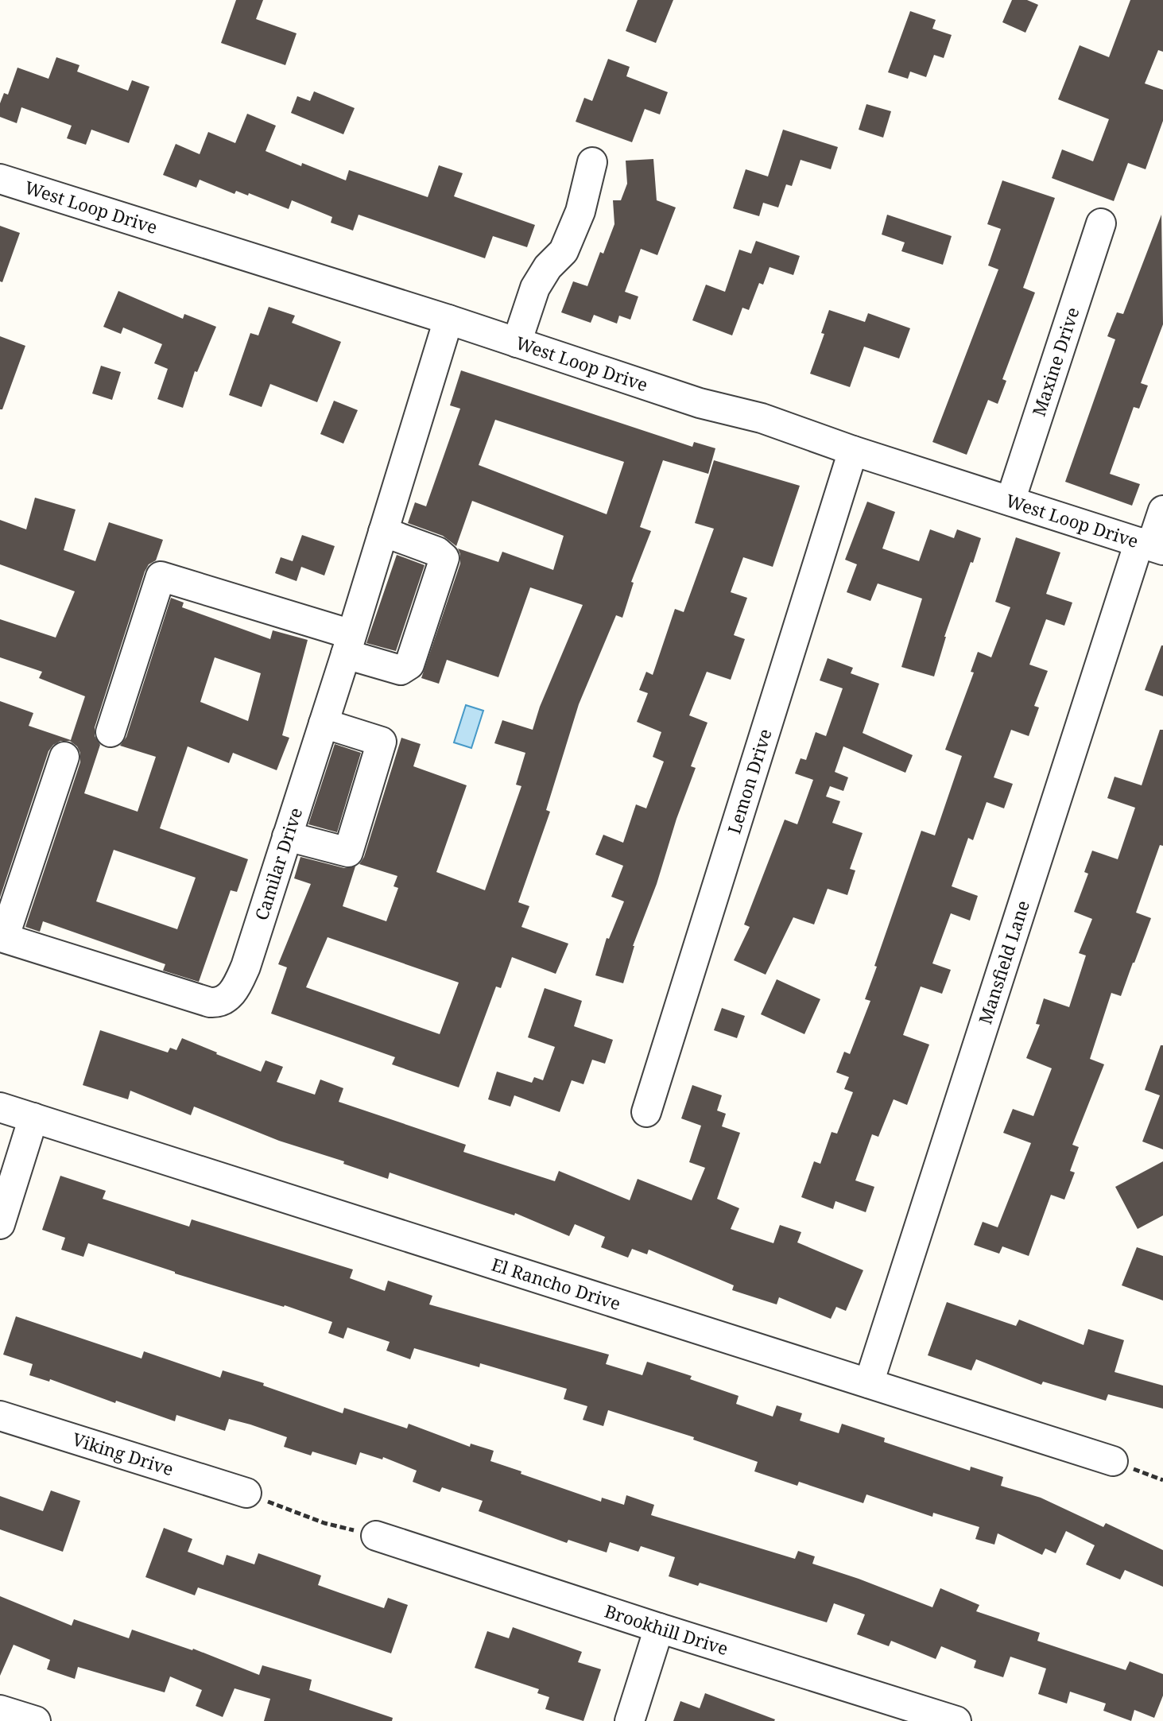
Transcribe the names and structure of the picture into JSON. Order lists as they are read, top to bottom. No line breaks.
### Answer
{"streets":{"street":["West Loop Drive","Maxine Drive","Lemon Drive","Camilar Drive","Mansfield Lane","El Rancho Drive","Viking Drive","Brookhill Drive"]},"crossings":[["West Loop Drive","Maxine Drive"],["West Loop Drive","Lemon Drive"],["West Loop Drive","Camilar Drive"],["West Loop Drive","Mansfield Lane"],["Mansfield Lane","El Rancho Drive"]]}
